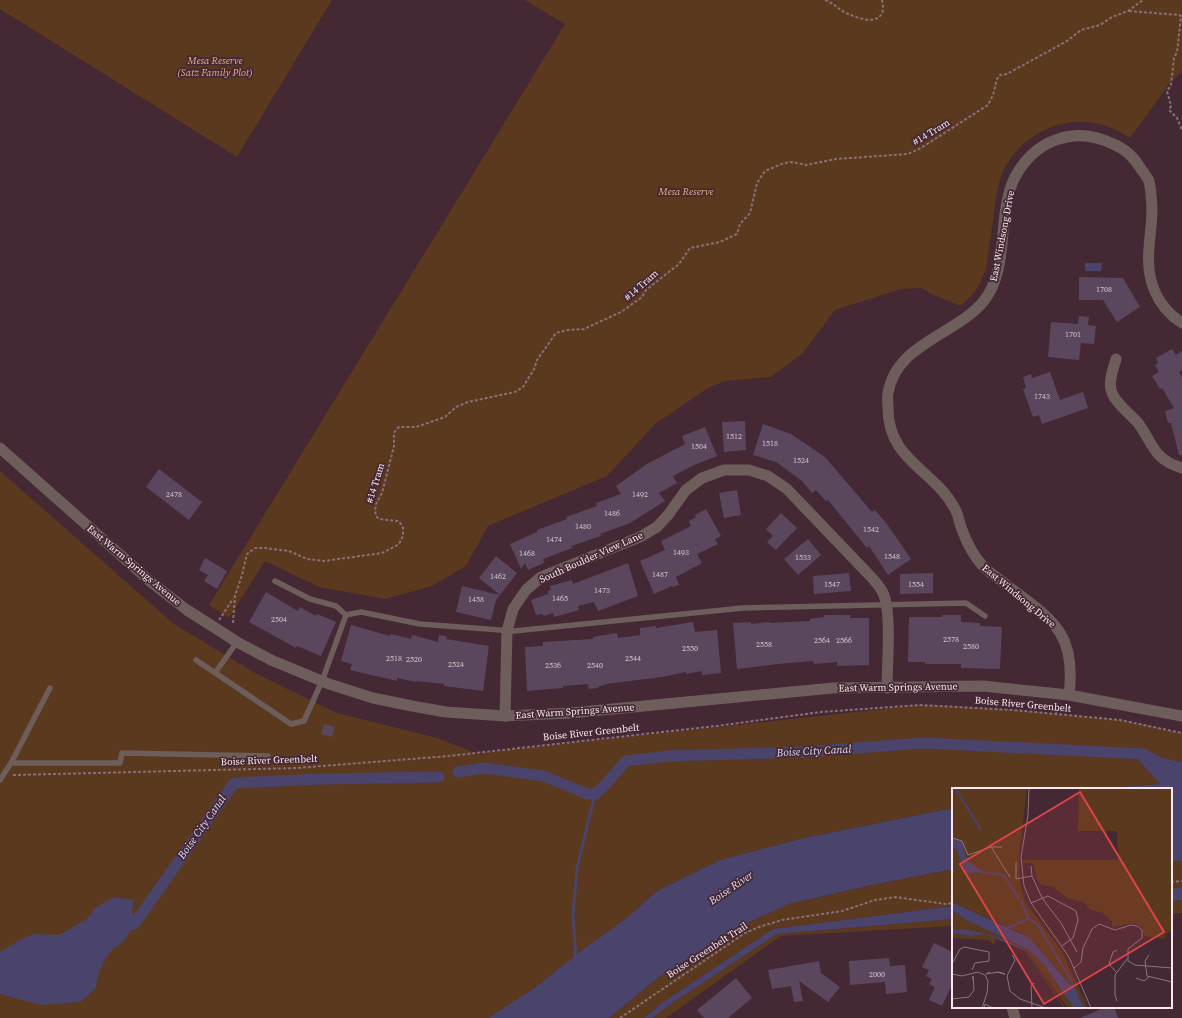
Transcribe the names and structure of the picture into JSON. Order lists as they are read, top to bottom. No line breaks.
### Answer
{"streets":{"street":["East Windsong Drive","South Boulder View Lane","East Warm Springs Avenue"],"path":["#14 Tram","Boise River Greenbelt","Boise Greenbelt Trail"]},"crossings":[["#14 Tram","East Warm Springs Avenue"],["East Windsong Drive","East Warm Springs Avenue"],["South Boulder View Lane","East Warm Springs Avenue"]],"water":["Boise City Canal","Boise River"],"parks":["Mesa Reserve (Satz Family Plot)","Mesa Reserve"],"house_numbers":["1708","1701","1743","1512","1518","1504","1524","2478","1492","1486","1480","1542","1474","1493","1468","1548","1533","1487","1462","1547","1554","1473","1465","1458","2504","2578","2564","2566","2558","2580","2550","2518","2544","2520","2524","2536","2540","2000"]}
